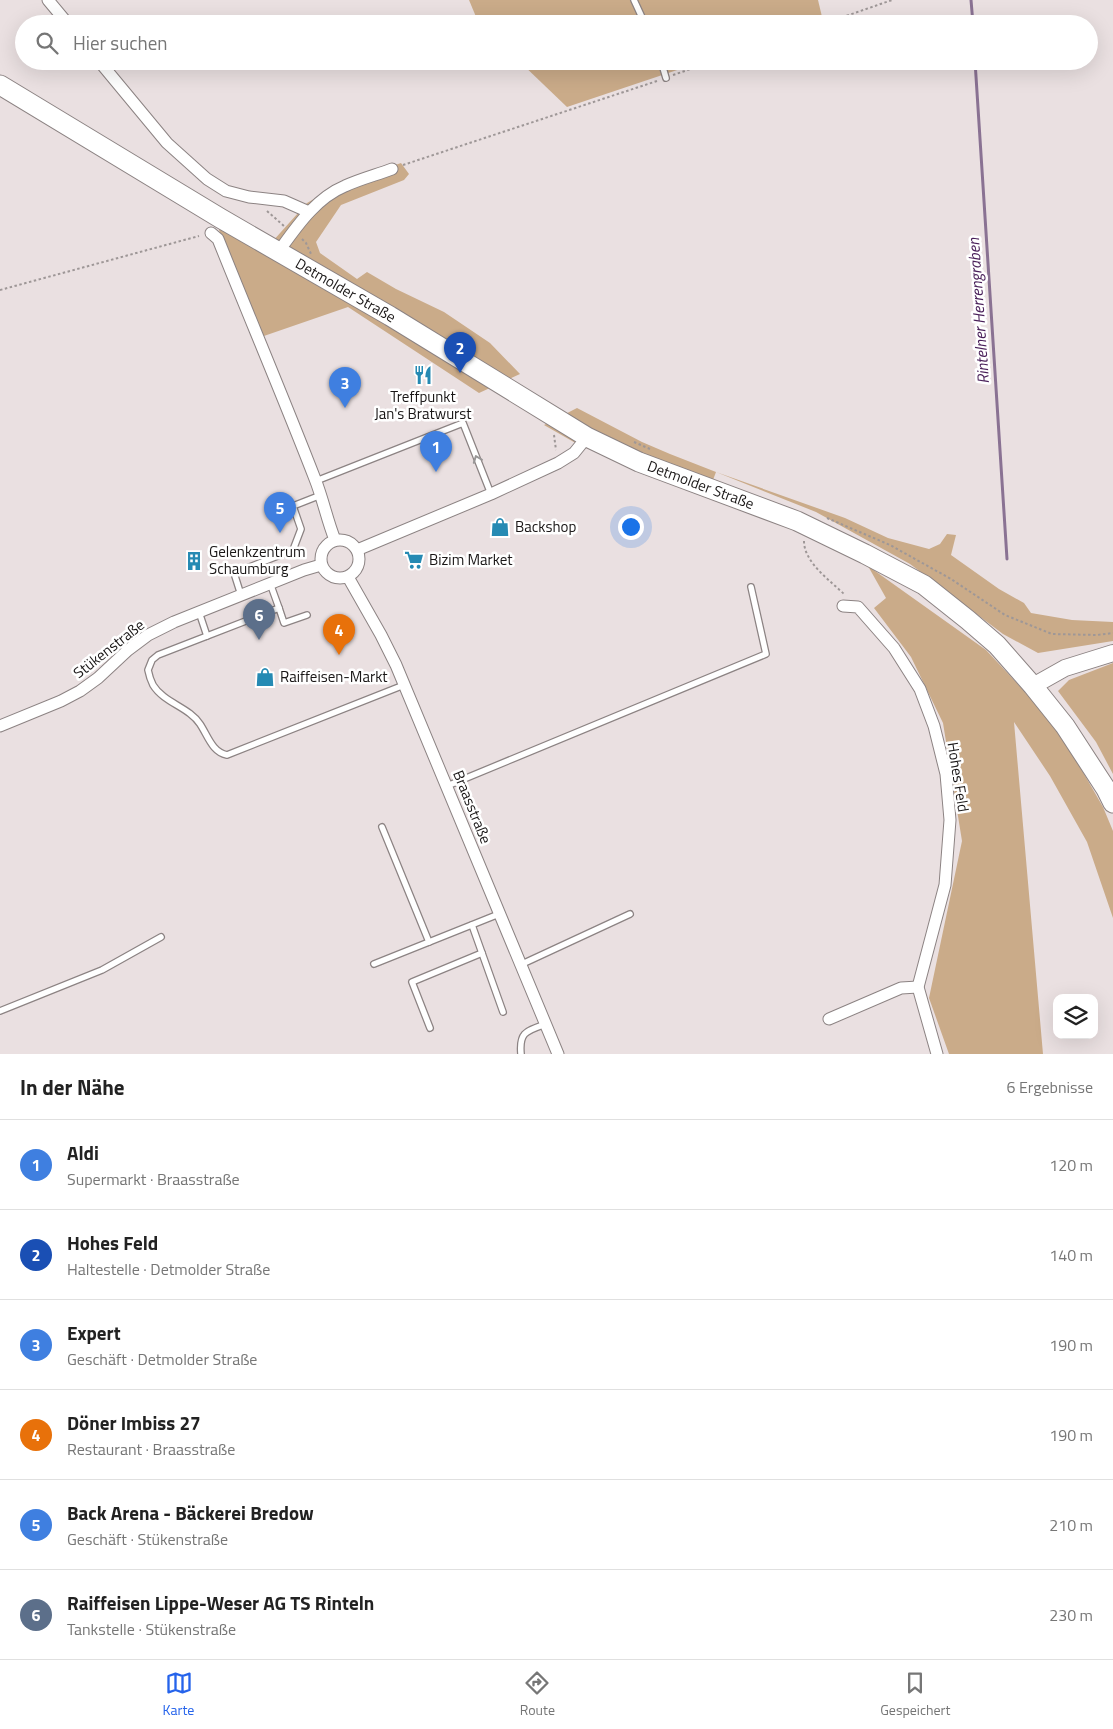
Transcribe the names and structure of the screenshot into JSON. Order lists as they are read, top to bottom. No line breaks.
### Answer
{"streets":{"main road":["Detmolder Straße"],"street":["Stükenstraße","Hohes Feld","Braasstraße"]},"crossings":[["Stükenstraße","Braasstraße"]],"water":["Rintelner Herrengraben"],"places":{"restaurant":["Treffpunkt Jan's Bratwurst"],"shop":["Backshop","Raiffeisen-Markt"],"supermarket":["Bizim Market"],"building":["Gelenkzentrum Schaumburg"]},"page":{"search":"Hier suchen","pins":["2","3","1","5","6","4"],"heading":["In der Nähe","6 Ergebnisse"],"list":[{"mark":"1","name":"Aldi","note":"Supermarkt · Braasstraße","value":"120 m"},{"mark":"2","name":"Hohes Feld","note":"Haltestelle · Detmolder Straße","value":"140 m"},{"mark":"3","name":"Expert","note":"Geschäft · Detmolder Straße","value":"190 m"},{"mark":"4","name":"Döner Imbiss 27","note":"Restaurant · Braasstraße","value":"190 m"},{"mark":"5","name":"Back Arena - Bäckerei Bredow","note":"Geschäft · Stükenstraße","value":"210 m"},{"mark":"6","name":"Raiffeisen Lippe-Weser AG TS Rinteln","note":"Tankstelle · Stükenstraße","value":"230 m"}],"nav":["Karte","Route","Gespeichert"]}}
